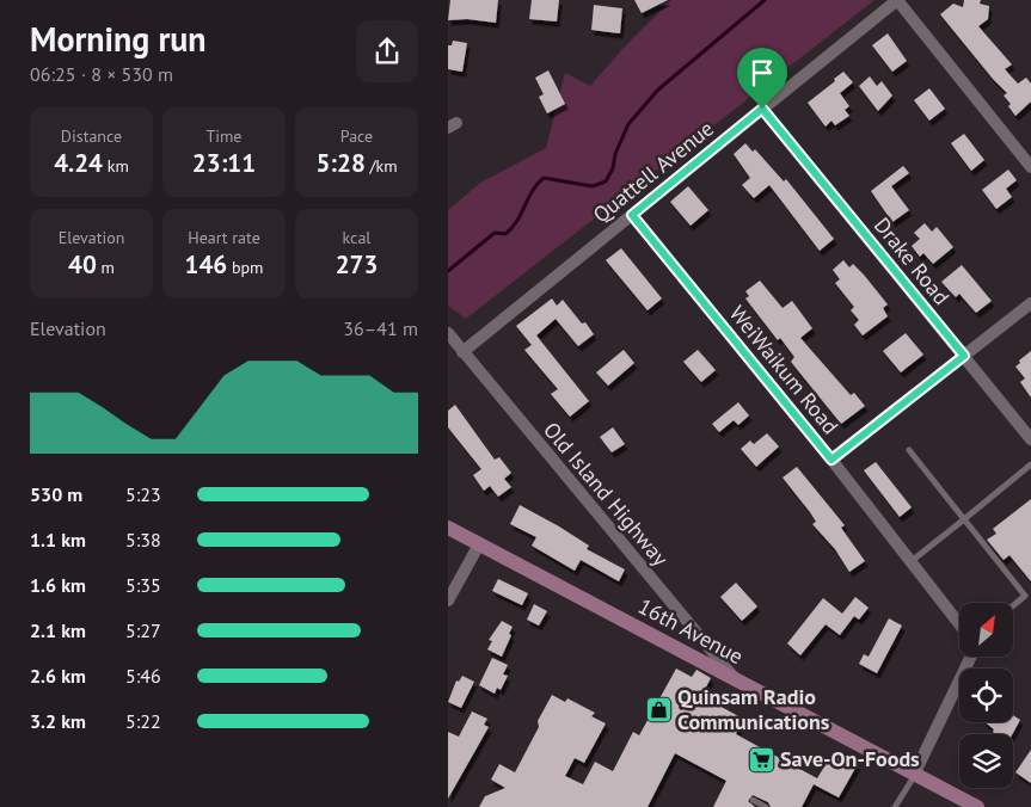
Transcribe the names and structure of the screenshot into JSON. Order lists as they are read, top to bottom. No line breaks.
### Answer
{"streets":{"street":["Quattell Avenue","Drake Road","WeiWaikum Road","Old Island Highway","16th Avenue"]},"crossings":[["Quattell Avenue","Drake Road"],["Quattell Avenue","WeiWaikum Road"],["Quattell Avenue","Old Island Highway"],["Old Island Highway","16th Avenue"]],"places":{"shop":["Quinsam Radio Communications"],"supermarket":["Save-On-Foods"]},"north":"top right","page":{"heading":["Morning run","06:25 · 8 × 530 m"],"stats":[["Distance","4.24 km"],["Time","23:11"],["Pace","5:28 /km"],["Elevation","40 m"],["Heart rate","146 bpm"],["kcal","273"]],"chart":["Elevation","36–41 m"],"list":[{"name":"530 m","note":"5:23"},{"name":"1.1 km","note":"5:38"},{"name":"1.6 km","note":"5:35"},{"name":"2.1 km","note":"5:27"},{"name":"2.6 km","note":"5:46"},{"name":"3.2 km","note":"5:22"}]}}
